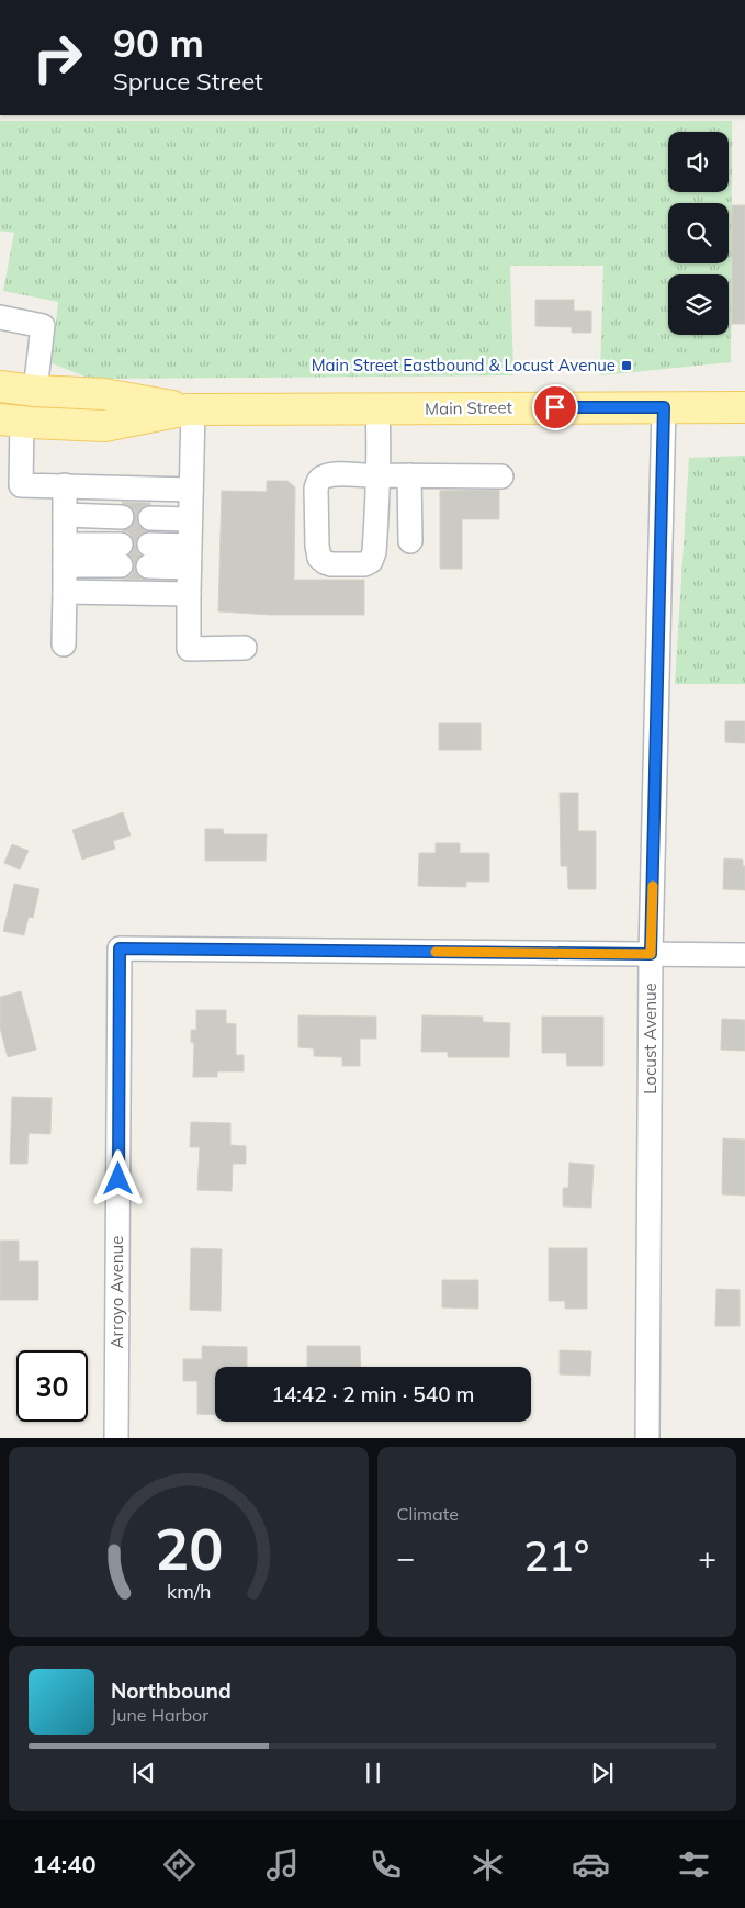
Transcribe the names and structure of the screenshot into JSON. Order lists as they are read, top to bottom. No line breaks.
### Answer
{"streets":{"main road":["Main Street"],"street":["Locust Avenue","Arroyo Avenue"]},"crossings":[["Main Street","Locust Avenue"],["Locust Avenue","Arroyo Avenue"]],"places":{"transit":["Main Street Eastbound & Locust Avenue"]},"page":{"turn":["90 m","Spruce Street"],"limit":"30","trip":"14:42 · 2 min · 540 m","tile":"Climate","heat":["−","21°","+"],"song":["Northbound","June Harbor"],"tabs":"14:40","gauge":["20","km/h"]}}
